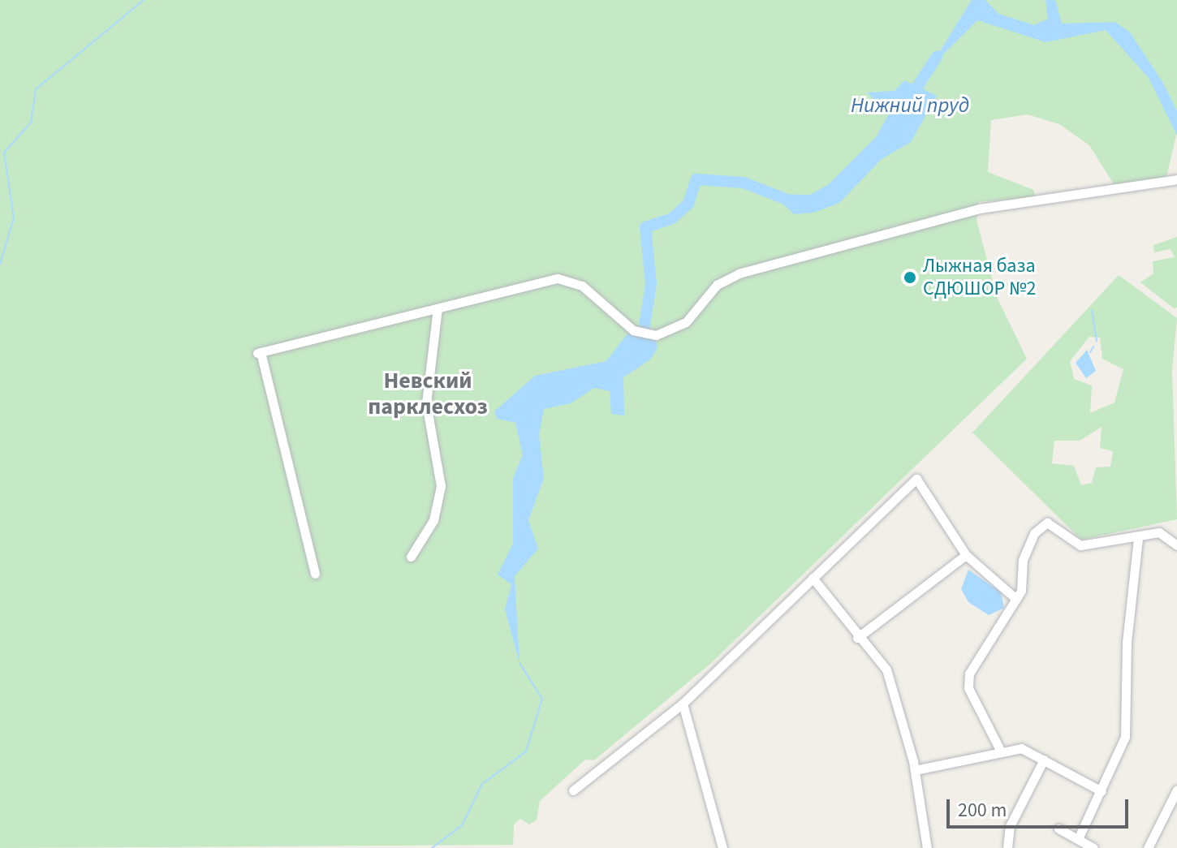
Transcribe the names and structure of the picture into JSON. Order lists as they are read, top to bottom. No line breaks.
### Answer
{"districts":["Невский парклесхоз"],"water":["Нижний пруд"],"places":["Лыжная база СДЮШОР №2"],"scale_bar":"200 m"}
